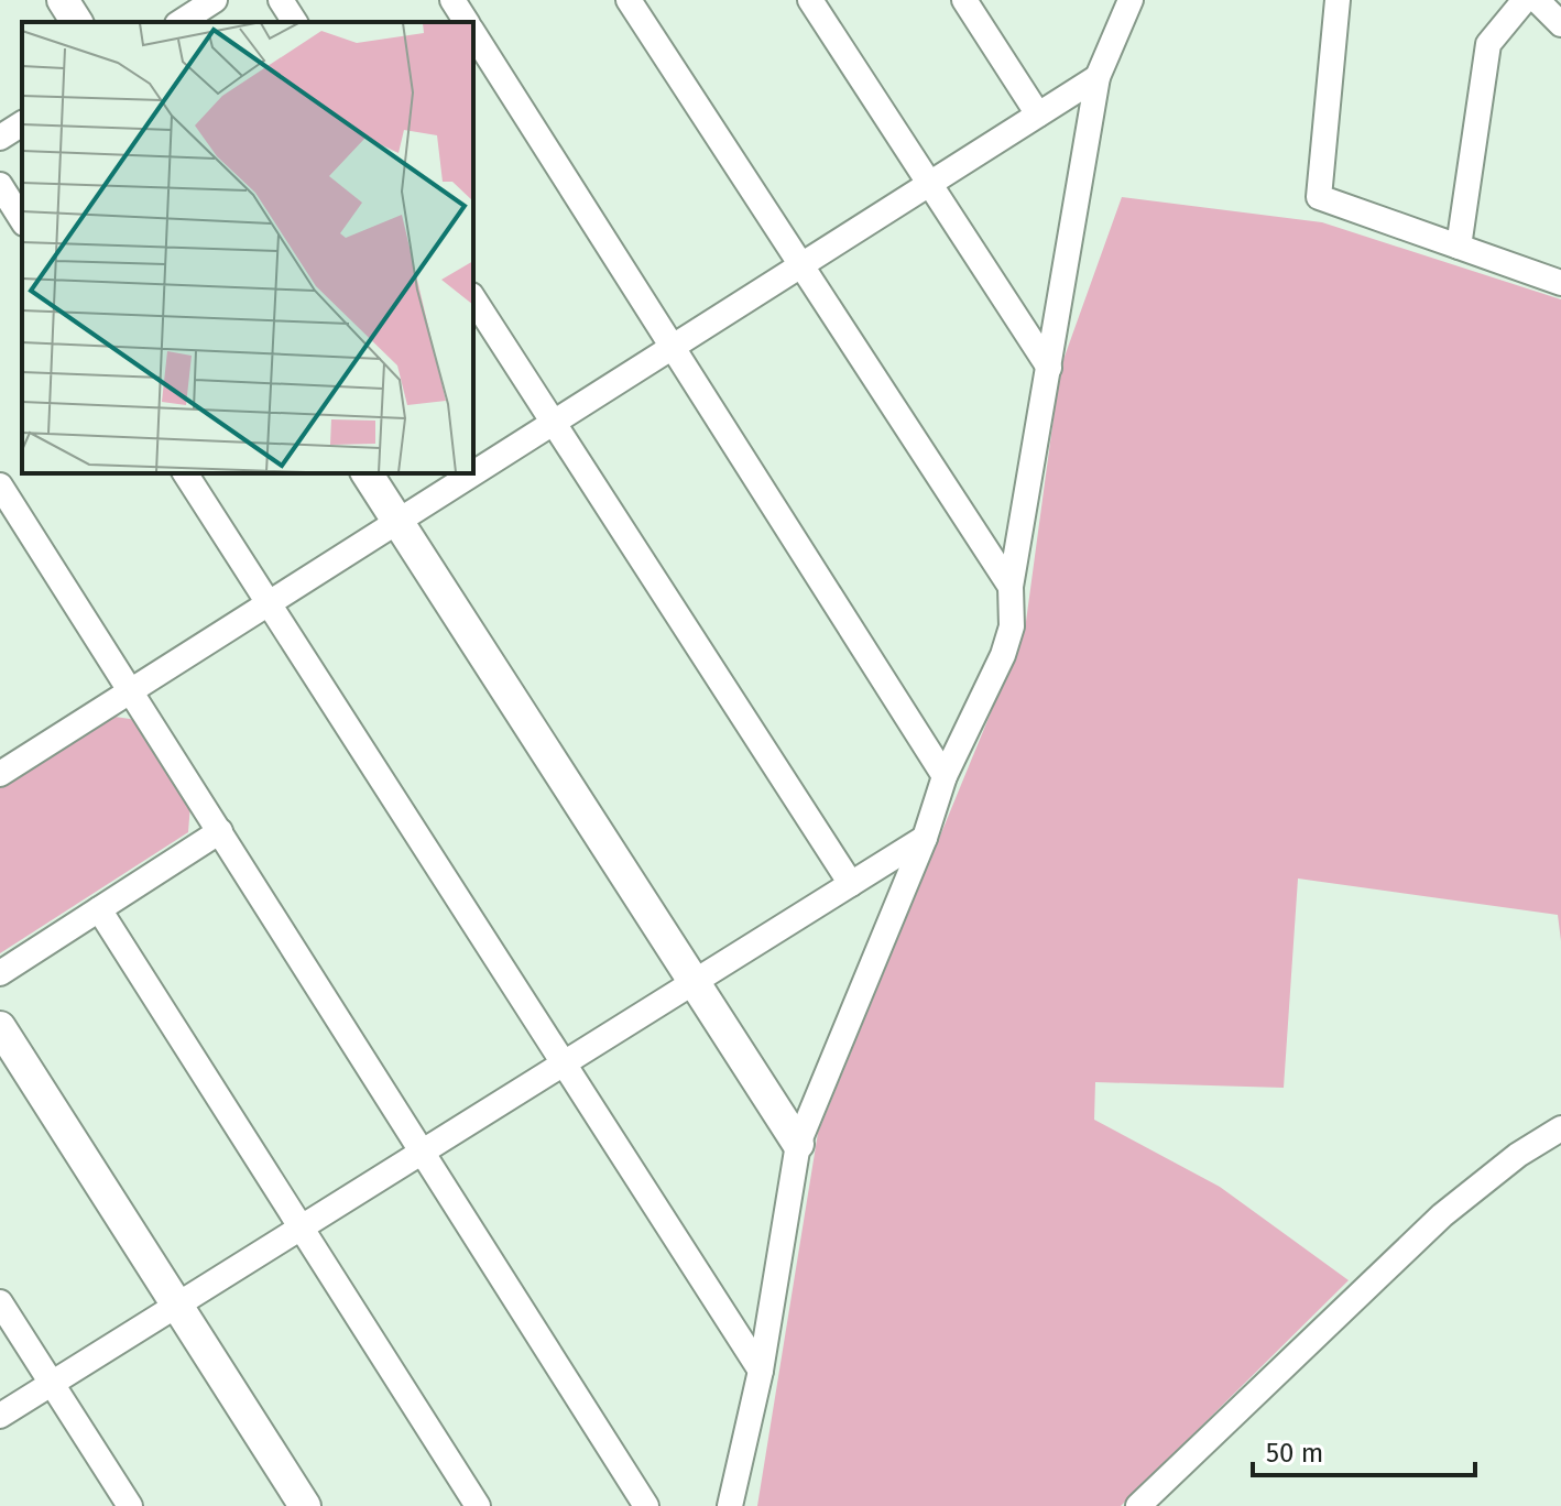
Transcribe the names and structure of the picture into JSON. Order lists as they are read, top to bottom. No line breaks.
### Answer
{"scale_bar":"50 m"}
